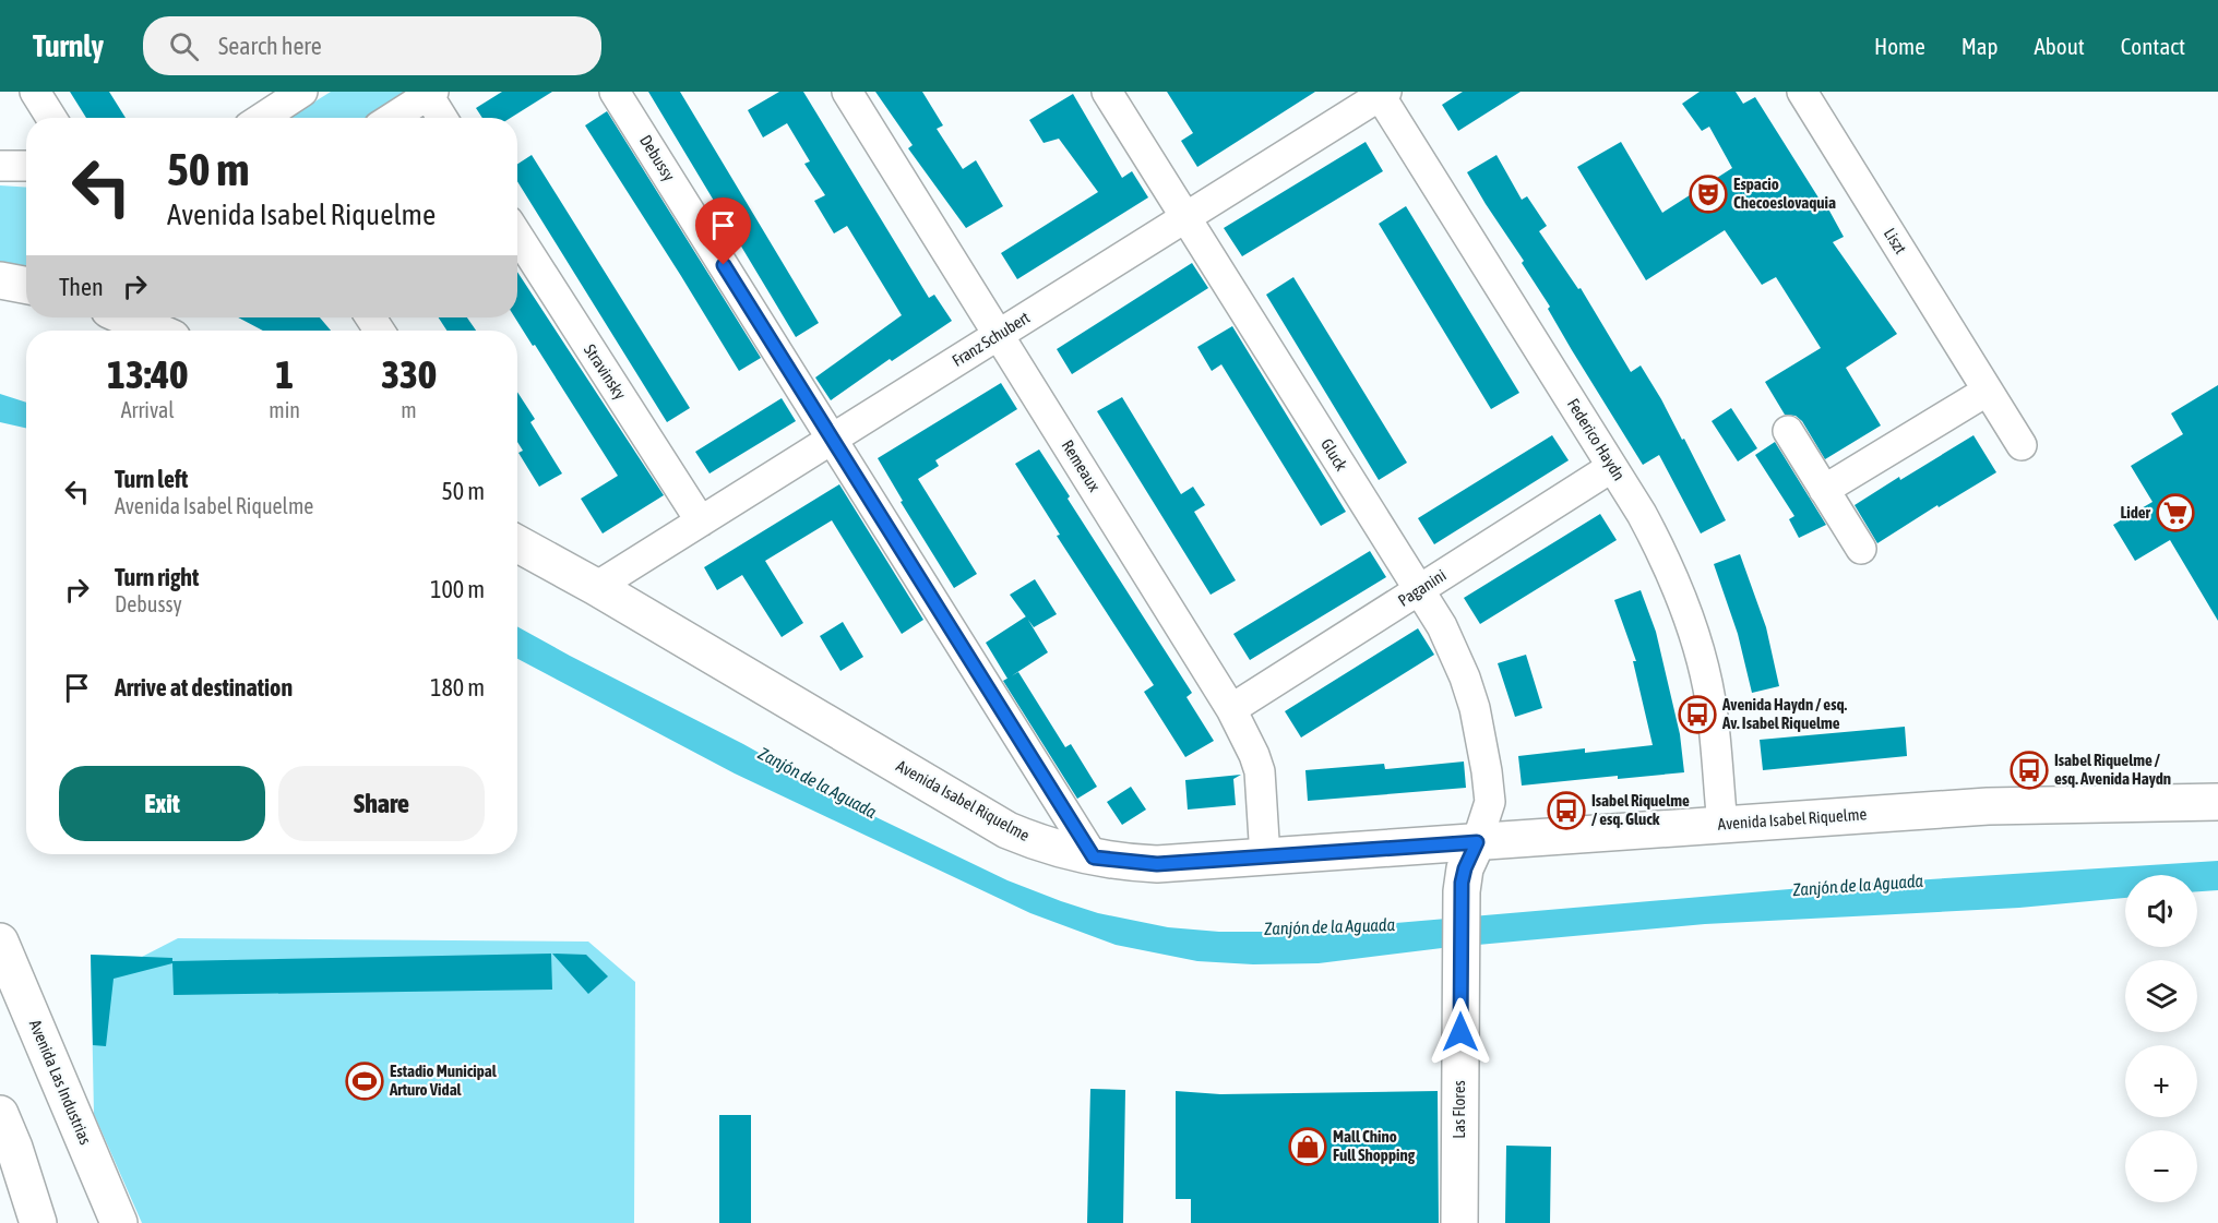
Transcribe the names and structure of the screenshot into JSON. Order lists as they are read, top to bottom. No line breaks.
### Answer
{"streets":{"main road":["Avenida Isabel Riquelme","Avenida Las Industrias","Las Flores"],"street":["Debussy","Liszt","Franz Schubert","Stravinsky","Federico Haydn","Gluck","Remeaux","Paganini"]},"crossings":[["Debussy","Franz Schubert"],["Debussy","Avenida Isabel Riquelme"],["Franz Schubert","Stravinsky"],["Franz Schubert","Federico Haydn"],["Franz Schubert","Gluck"],["Franz Schubert","Remeaux"],["Franz Schubert","Avenida Isabel Riquelme"],["Federico Haydn","Paganini"],["Federico Haydn","Avenida Isabel Riquelme"],["Gluck","Paganini"],["Gluck","Avenida Isabel Riquelme"],["Gluck","Las Flores"],["Remeaux","Paganini"],["Remeaux","Avenida Isabel Riquelme"],["Avenida Isabel Riquelme","Las Flores"]],"water":["Zanjón de la Aguada"],"places":{"theatre":["Espacio Checoeslovaquia"],"supermarket":["Lider"],"bus stop":["Avenida Haydn / esq. Av. Isabel Riquelme","Isabel Riquelme / esq. Avenida Haydn","Isabel Riquelme / esq. Gluck"],"sports":["Estadio Municipal Arturo Vidal"],"shop":["Mall Chino Full Shopping"]},"page":{"header":"Turnly","search":"Search here","nav":["Home","Map","About","Contact"],"turn":["50 m","Avenida Isabel Riquelme"],"then":"Then","eta":["13:40","Arrival","1","min","330","m"],"list":[{"name":"Turn left","note":"Avenida Isabel Riquelme","value":"50 m"},{"name":"Turn right","note":"Debussy","value":"100 m"},{"name":"Arrive at destination","value":"180 m"}],"buttons":["Exit","Share"],"map_buttons":["+","−"]}}
